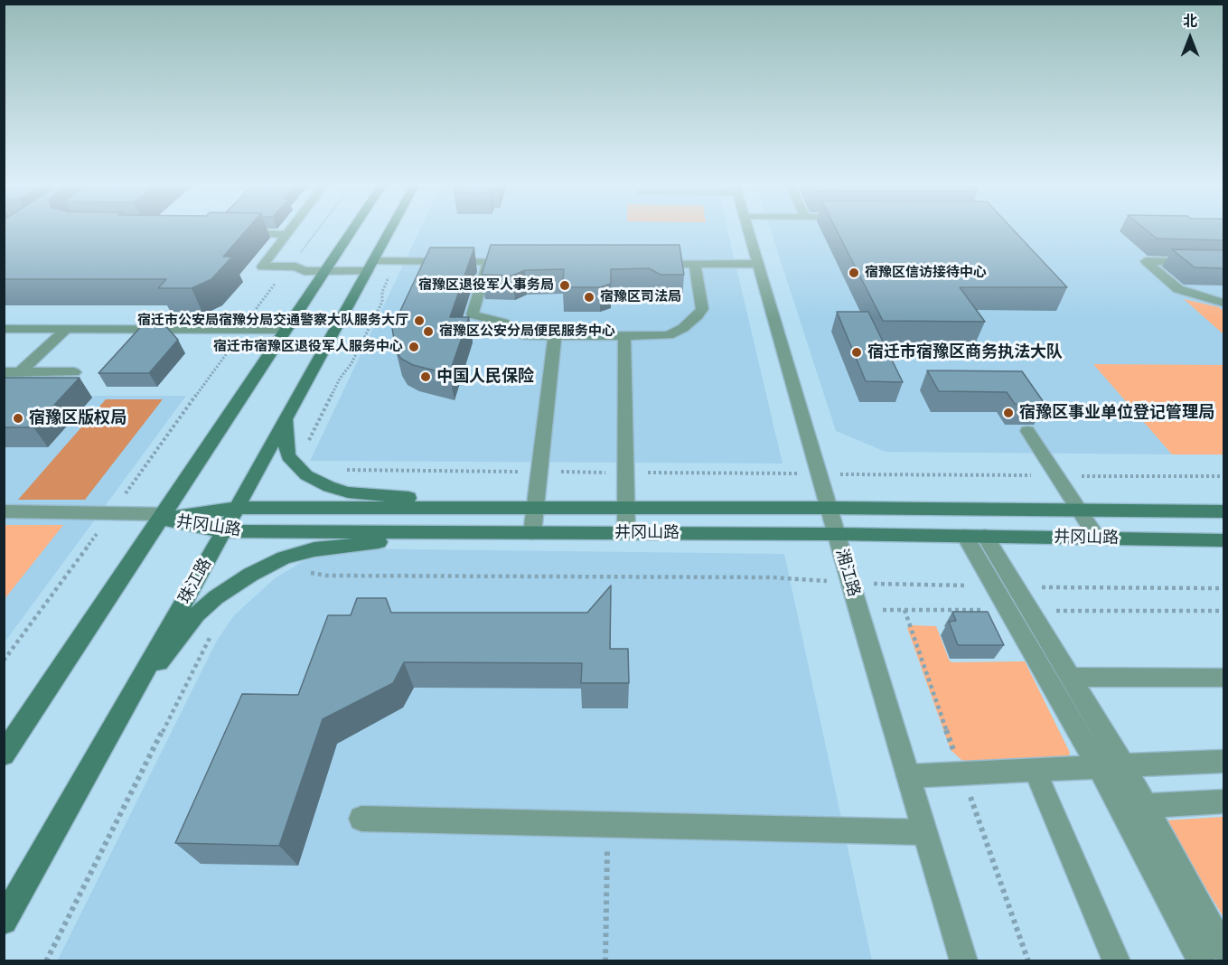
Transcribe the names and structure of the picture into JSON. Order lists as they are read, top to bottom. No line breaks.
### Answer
{"streets":{"street":["井冈山路","湘江路","珠江路"]},"crossings":[["井冈山路","湘江路"],["井冈山路","珠江路"]],"places":["宿豫区信访接待中心","宿豫区退役军人事务局","宿豫区司法局","宿迁市公安局宿豫分局交通警察大队服务大厅","宿豫区公安分局便民服务中心","宿迁市宿豫区退役军人服务中心","宿迁市宿豫区商务执法大队","中国人民保险","宿豫区事业单位登记管理局","宿豫区版权局"],"north":"top"}
